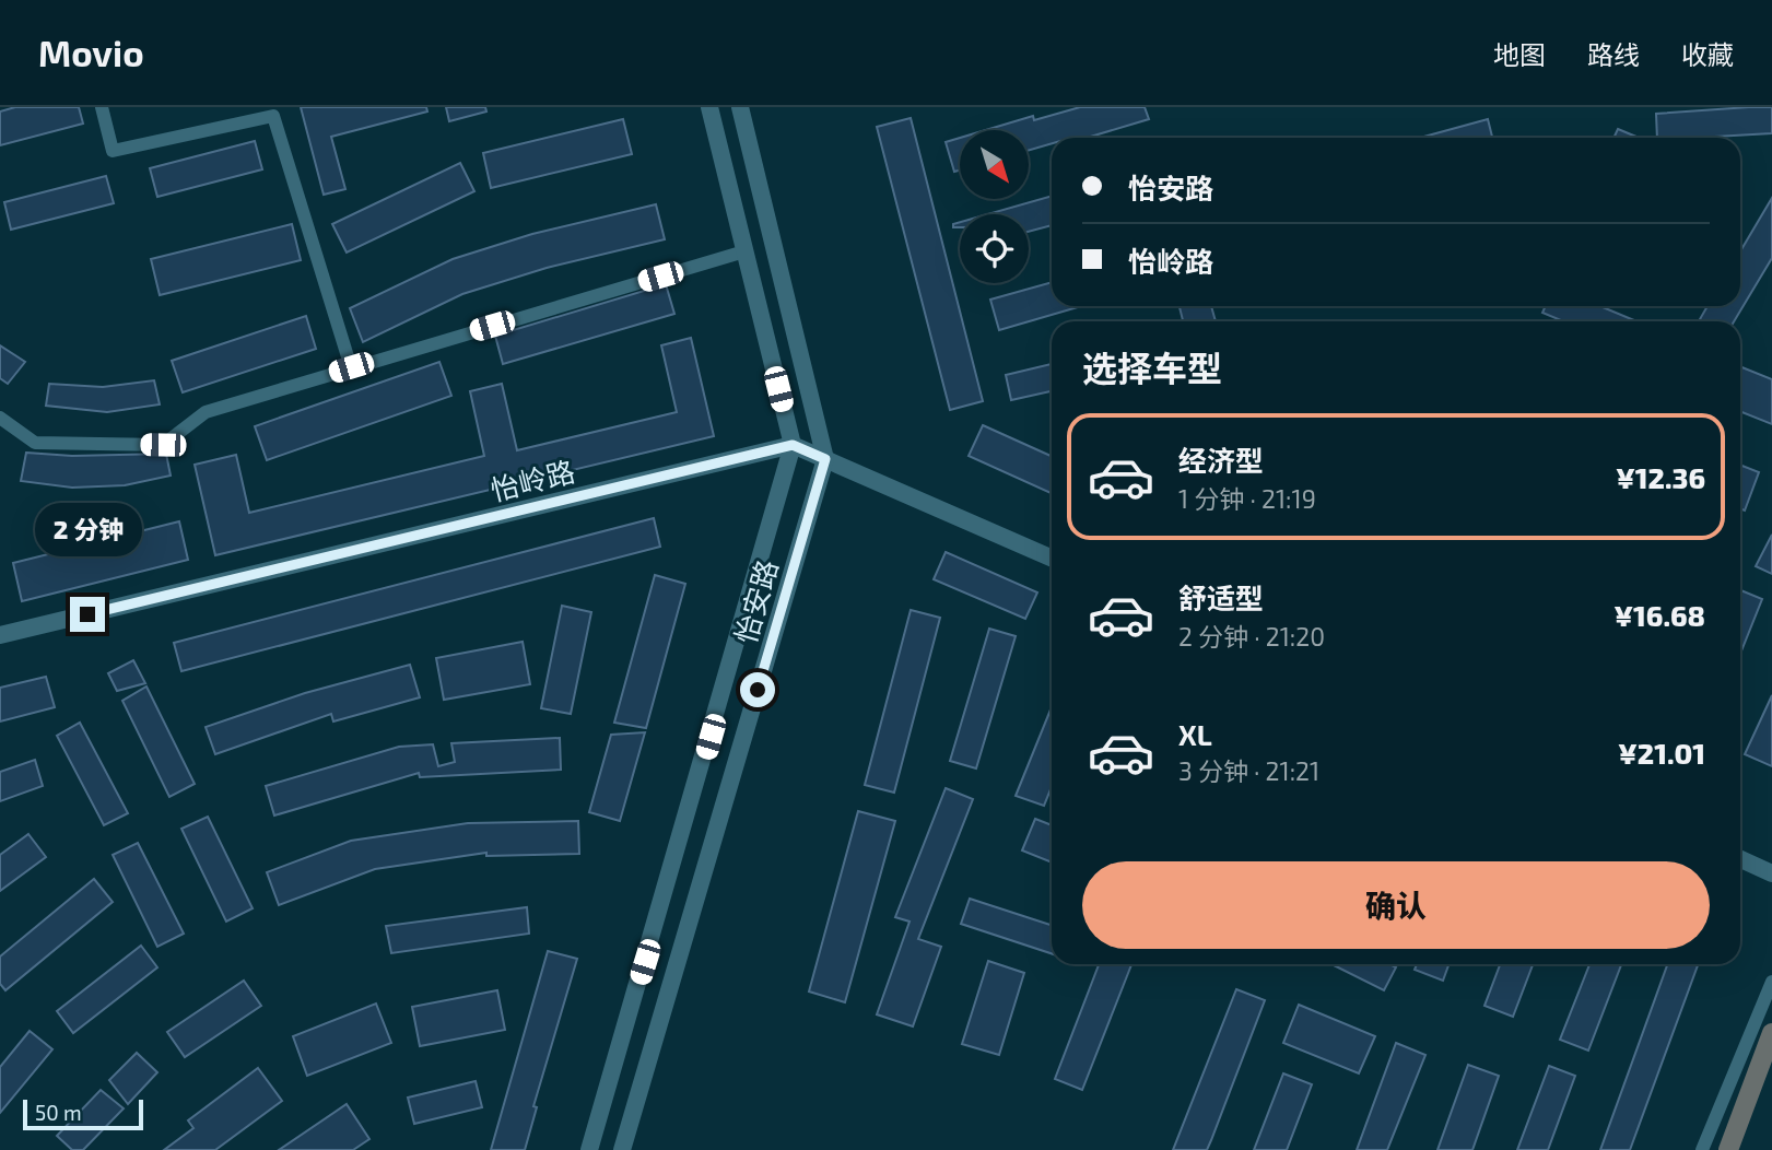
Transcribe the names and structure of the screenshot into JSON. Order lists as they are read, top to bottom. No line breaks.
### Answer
{"streets":{"street":["怡岭路","怡安路"]},"crossings":[["怡岭路","怡安路"]],"scale_bar":"50 m","north":"bottom right","page":{"header":"Movio","nav":["地图","路线","收藏"],"banner":["怡安路","怡岭路"],"heading":"选择车型","list":[{"name":"经济型","note":"1 分钟 · 21:19","value":"¥12.36"},{"name":"舒适型","note":"2 分钟 · 21:20","value":"¥16.68"},{"name":"XL","note":"3 分钟 · 21:21","value":"¥21.01"}],"bubble":"2 分钟","buttons":"确认","scale":"50 m"}}
